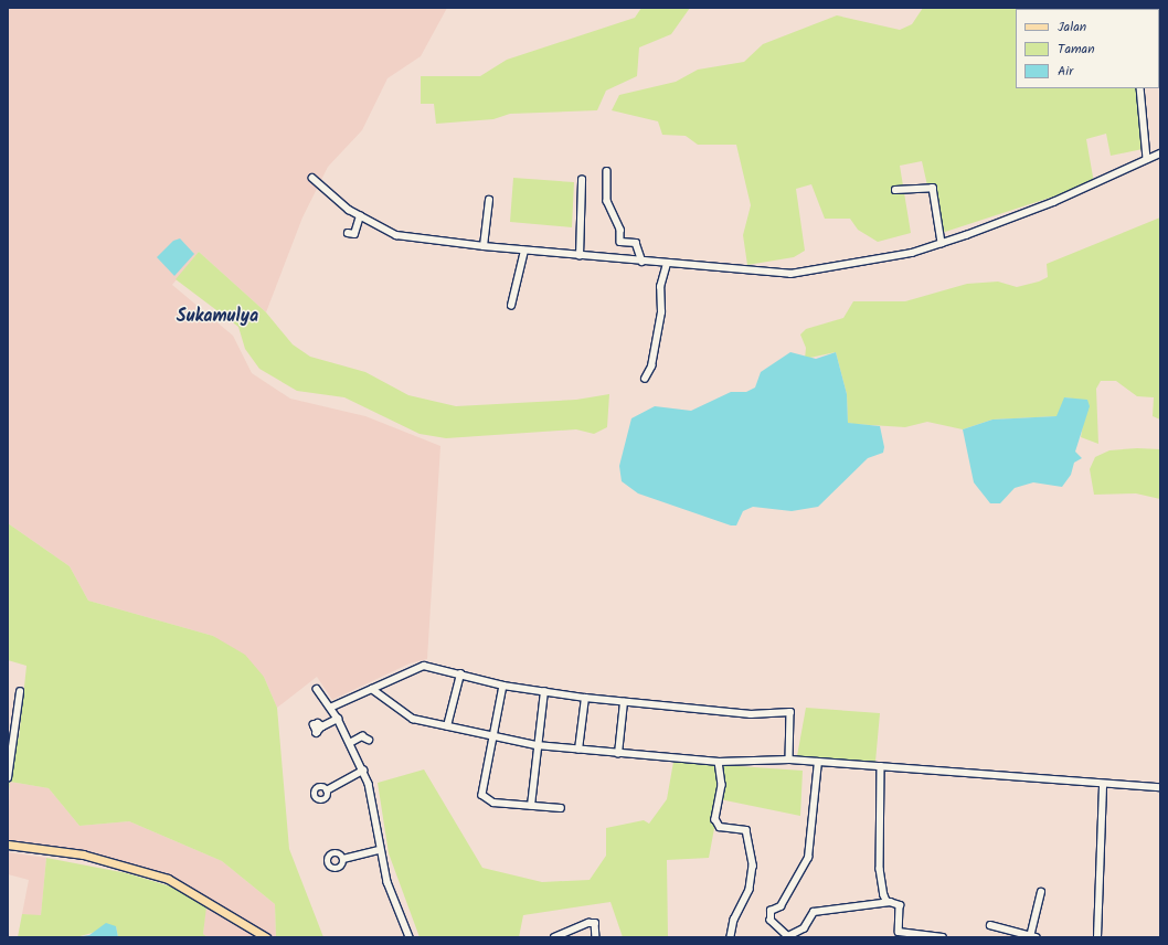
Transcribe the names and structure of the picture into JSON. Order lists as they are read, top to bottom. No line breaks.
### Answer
{"districts":["Sukamulya"],"legend":["Jalan","Taman","Air"]}
